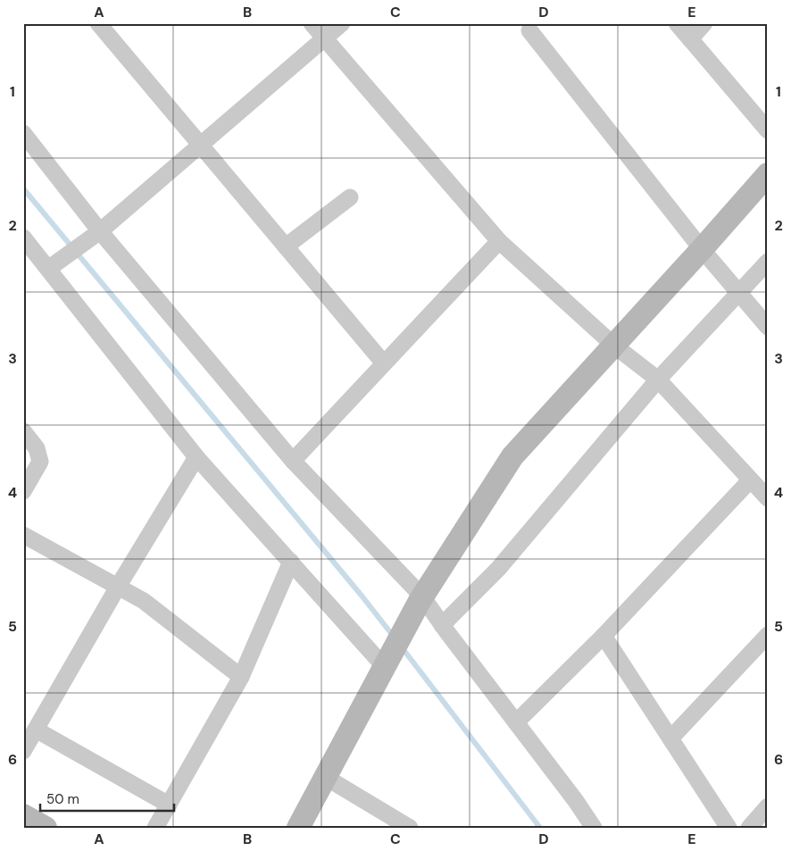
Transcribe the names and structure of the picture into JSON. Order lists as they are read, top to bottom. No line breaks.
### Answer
{"scale_bar":"50 m","grid":{"columns":["A","B","C","D","E"],"rows":["1","2","3","4","5","6"]}}
